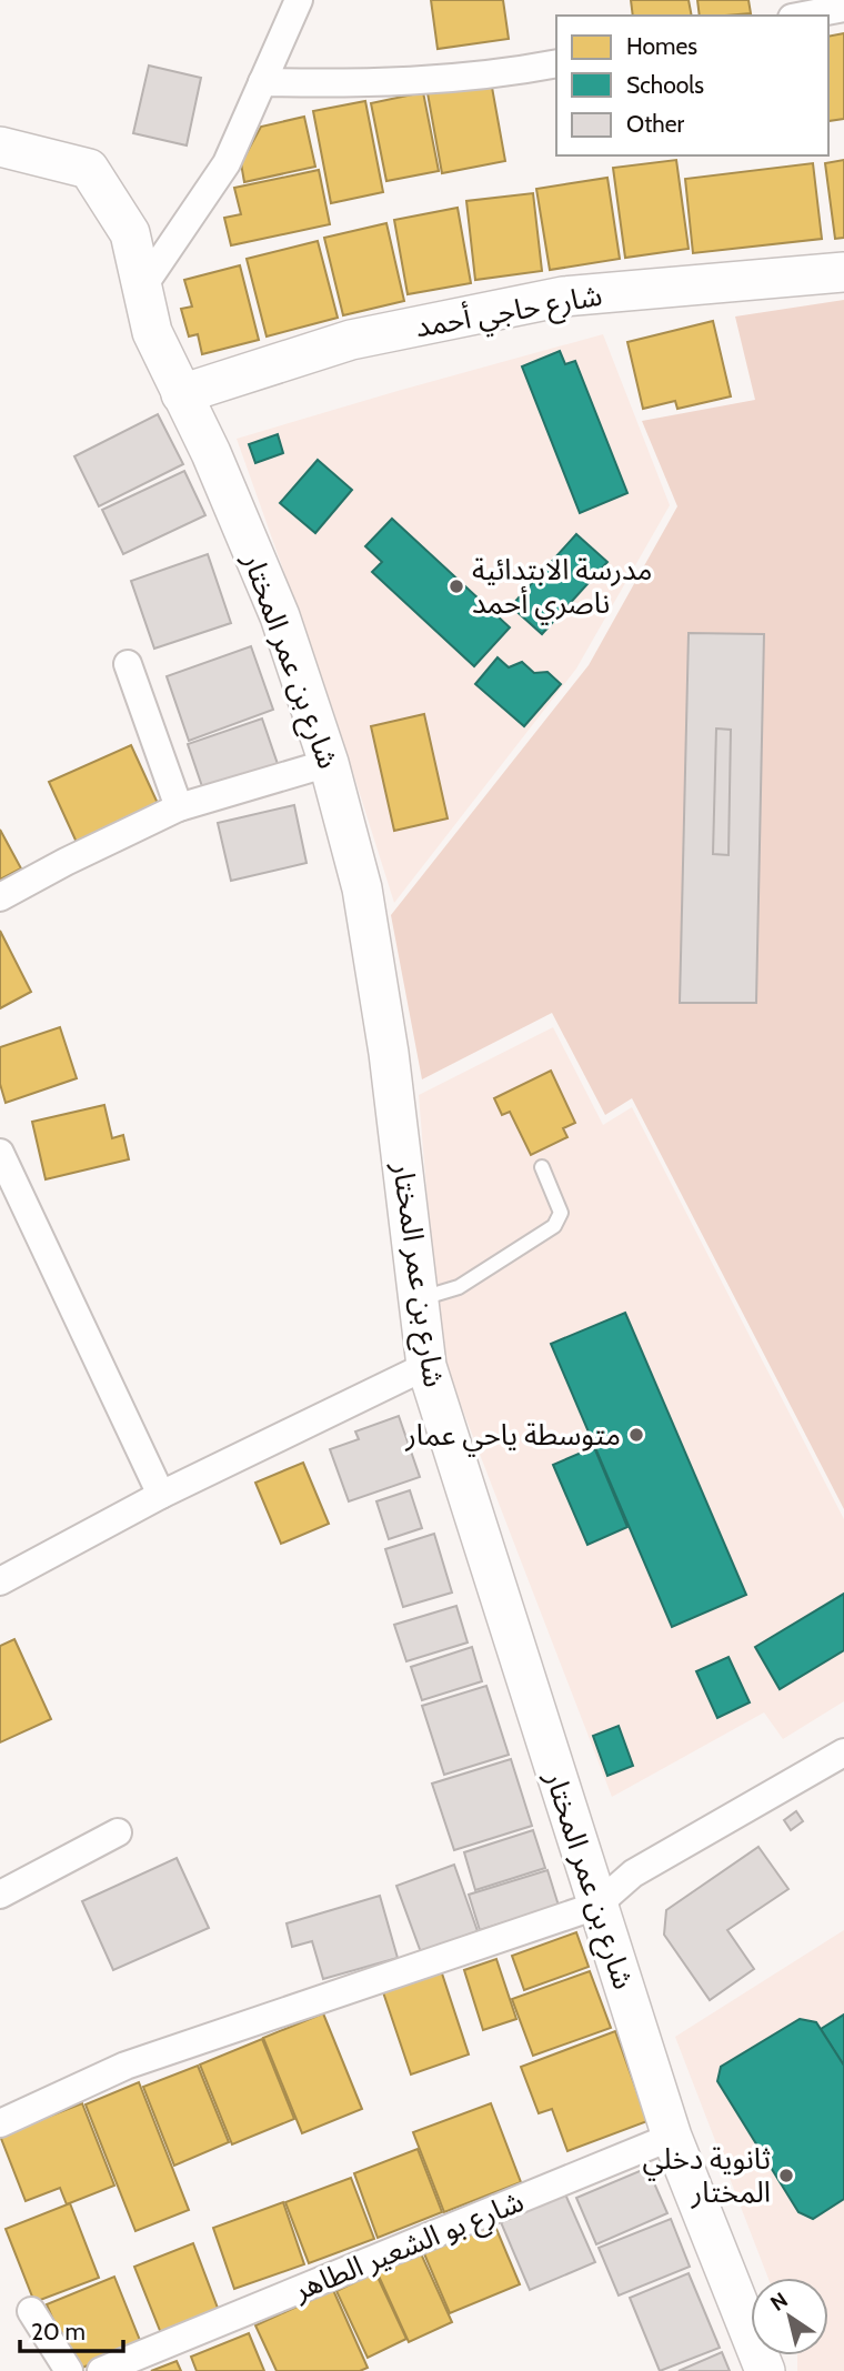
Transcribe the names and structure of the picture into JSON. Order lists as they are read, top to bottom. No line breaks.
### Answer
{"streets":{"street":["شارع حاجي أحمد","شارع بن عمر المختار","شارع بو الشعير الطاهر"]},"crossings":[["شارع حاجي أحمد","شارع بن عمر المختار"],["شارع بن عمر المختار","شارع بو الشعير الطاهر"]],"places":["مدرسة الابتدائية ناصري أحمد","متوسطة ياحي عمار","ثانوية دخلي المختار"],"legend":["Homes","Schools","Other"],"scale_bar":"20 m","north":"top left"}
